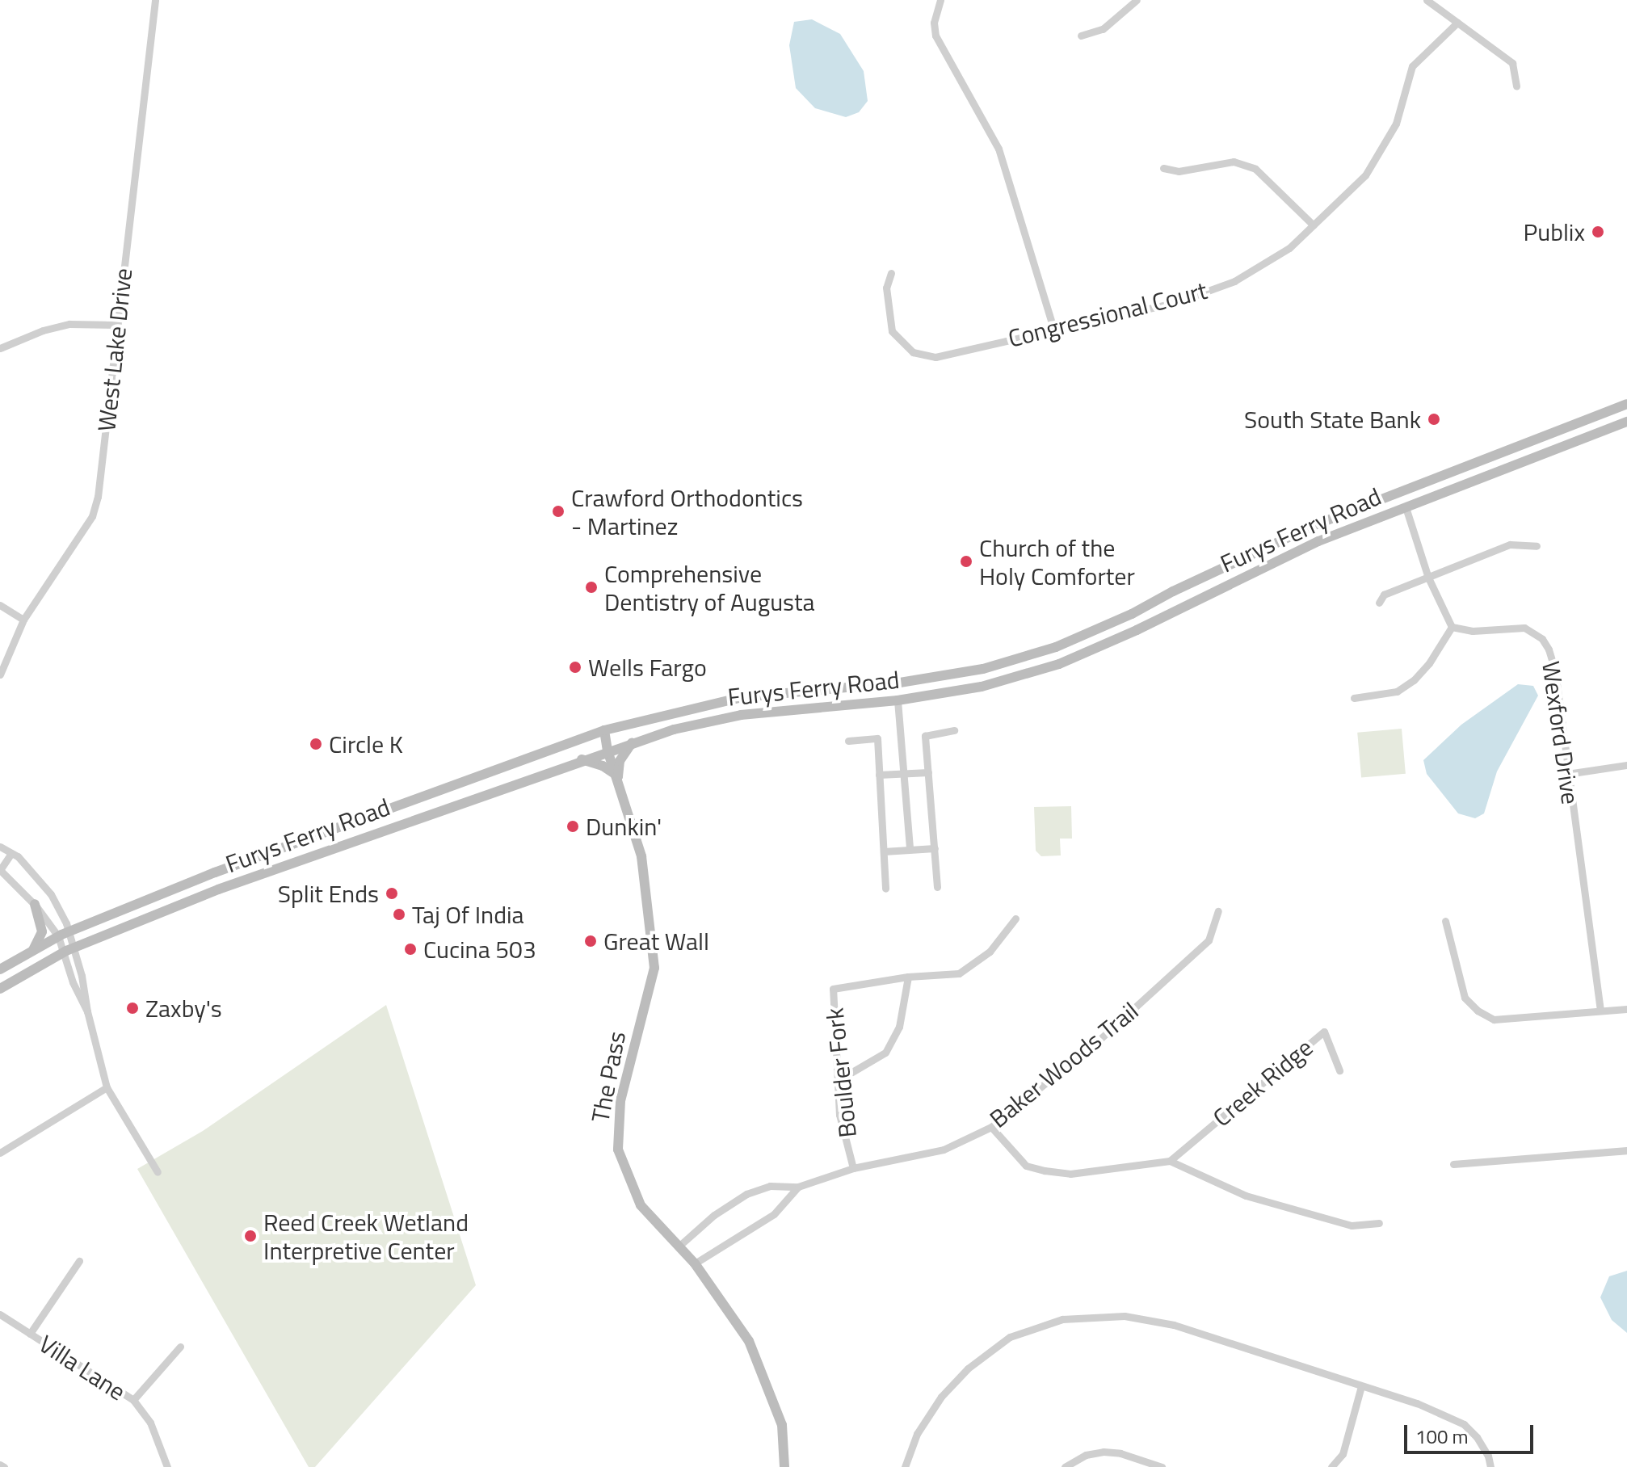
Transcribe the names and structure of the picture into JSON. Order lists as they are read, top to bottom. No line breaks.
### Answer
{"streets":{"main road":["Furys Ferry Road","The Pass"],"street":["Congressional Court","West Lake Drive","Wexford Drive","Baker Woods Trail","Boulder Fork","Creek Ridge","Villa Lane"]},"crossings":[["Furys Ferry Road","The Pass"],["Baker Woods Trail","Boulder Fork"],["Baker Woods Trail","The Pass"]],"places":["Publix","South State Bank","Crawford Orthodontics - Martinez","Church of the Holy Comforter","Comprehensive Dentistry of Augusta","Wells Fargo","Circle K","Dunkin'","Split Ends","Taj Of India","Great Wall","Cucina 503","Zaxby's","Reed Creek Wetland Interpretive Center"],"scale_bar":"100 m"}
